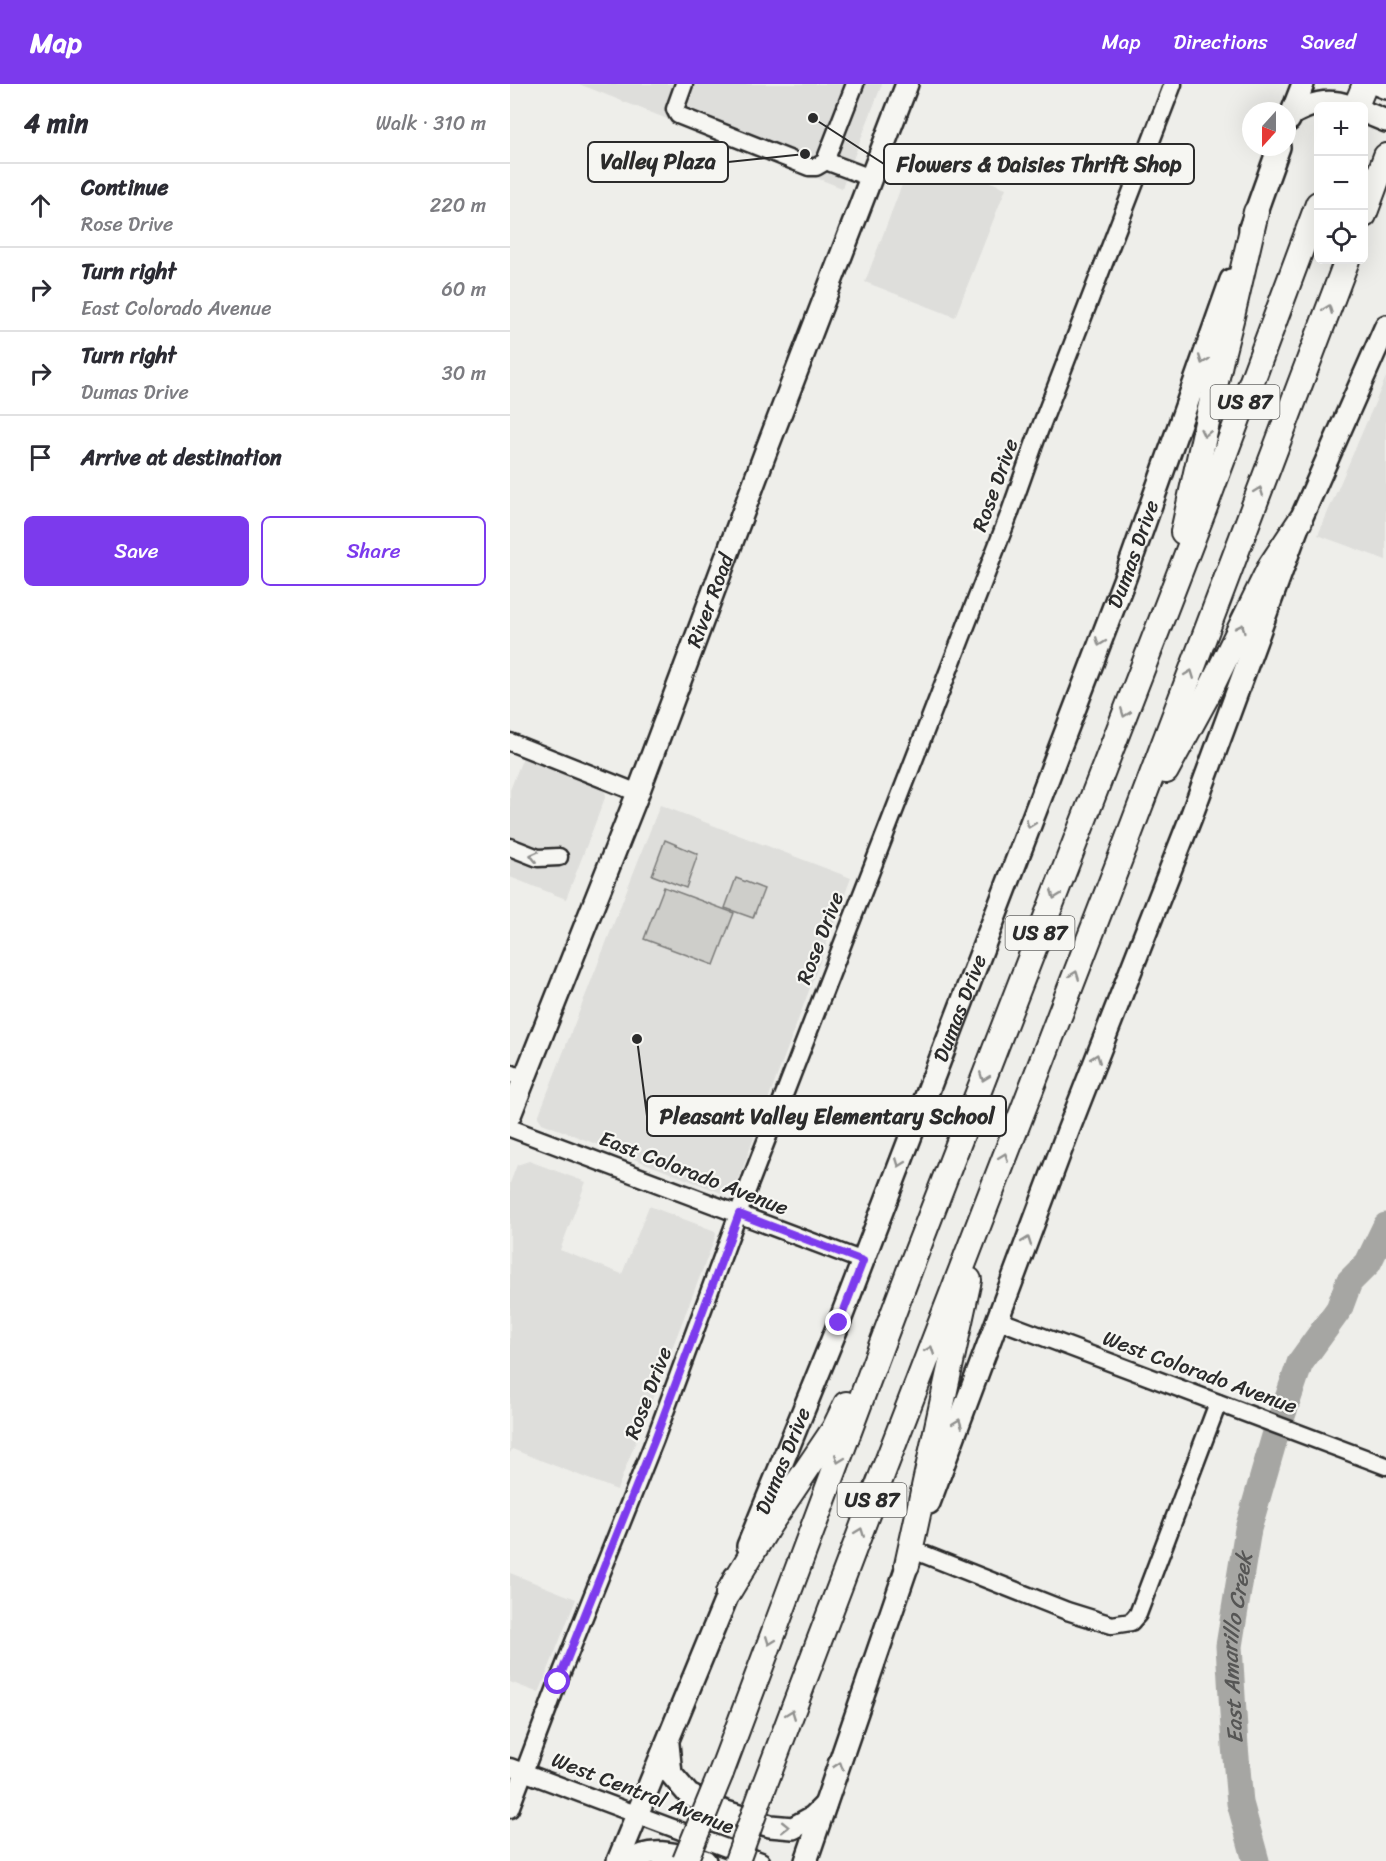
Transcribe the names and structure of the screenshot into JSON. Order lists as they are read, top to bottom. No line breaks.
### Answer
{"streets":{"highway":["US 87"],"main road":["Dumas Drive","River Road"],"street":["Rose Drive","East Colorado Avenue","West Colorado Avenue","West Central Avenue"]},"crossings":[["Rose Drive","East Colorado Avenue"],["Rose Drive","West Central Avenue"],["Dumas Drive","East Colorado Avenue"],["Dumas Drive","West Central Avenue"]],"water":["East Amarillo Creek"],"places":["Flowers & Daisies Thrift Shop","Valley Plaza","Pleasant Valley Elementary School"],"north":"bottom","page":{"header":"Map","nav":["Map","Directions","Saved"],"heading":["4 min","Walk · 310 m"],"map_buttons":["+","−"],"list":[["Continue","Rose Drive","220 m"],["Turn right","East Colorado Avenue","60 m"],["Turn right","Dumas Drive","30 m"],"Arrive at destination"],"buttons":["Save","Share"]}}
